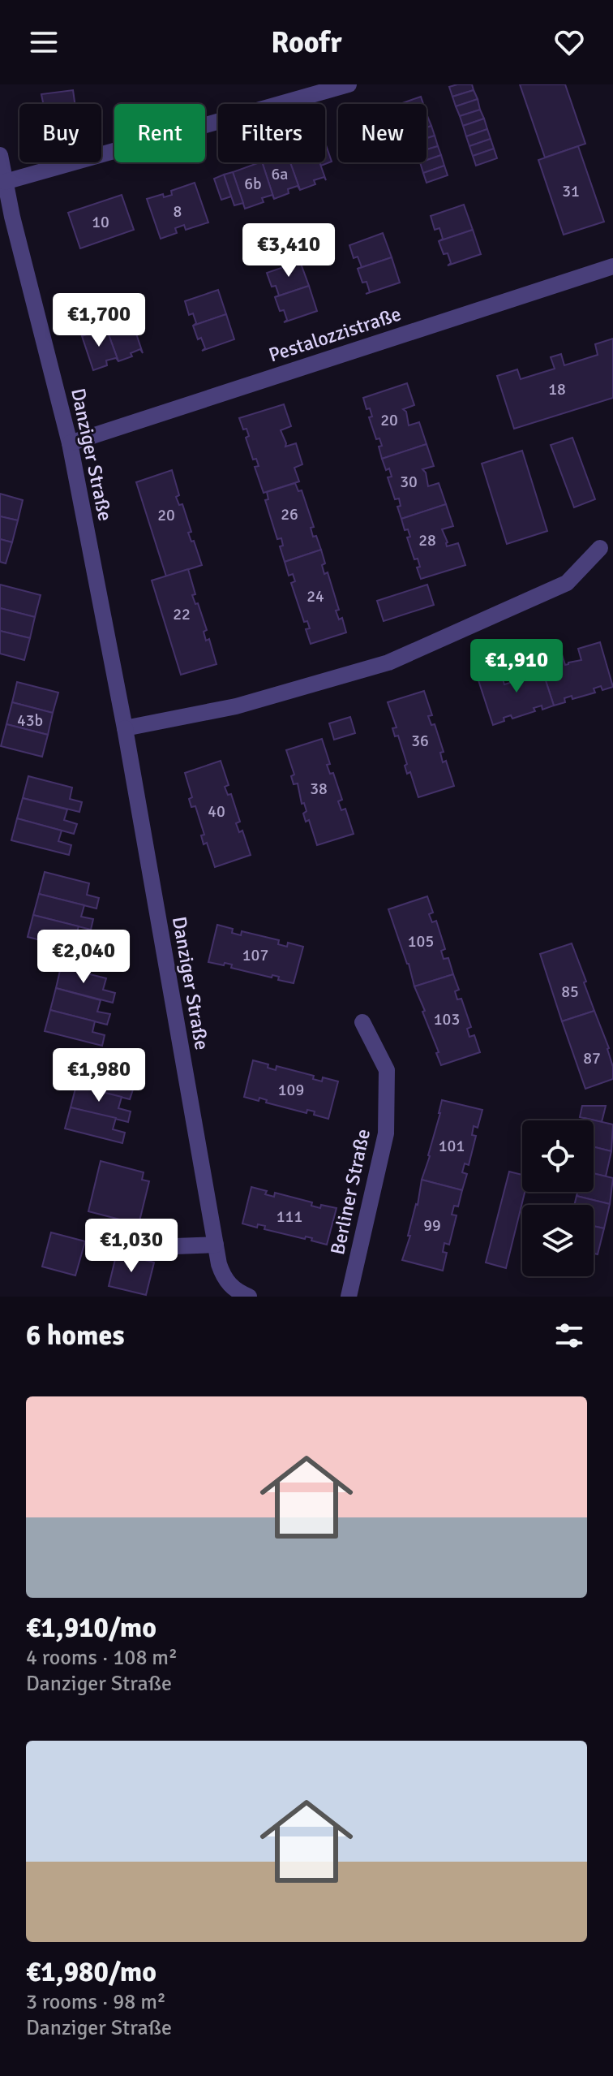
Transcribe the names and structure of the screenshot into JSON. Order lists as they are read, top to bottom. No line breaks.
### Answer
{"streets":{"street":["Pestalozzistraße","Danziger Straße","Berliner Straße"]},"crossings":[["Pestalozzistraße","Danziger Straße"]],"house_numbers":["6a","6b","31","8","10","18","20","30","26","20","28","24","22","43b","36","38","40","105","107","85","103","87","109","101","111","99"],"page":{"header":"Roofr","chip":["Buy","Rent","Filters","New"],"price":["€3,410","€1,700","€1,910","€2,040","€1,980","€1,030"],"heading":"6 homes","list":[{"name":"€1,910/mo","note":"4 rooms · 108 m² · Danziger Straße"},{"name":"€1,980/mo","note":"3 rooms · 98 m² · Danziger Straße"}]}}
